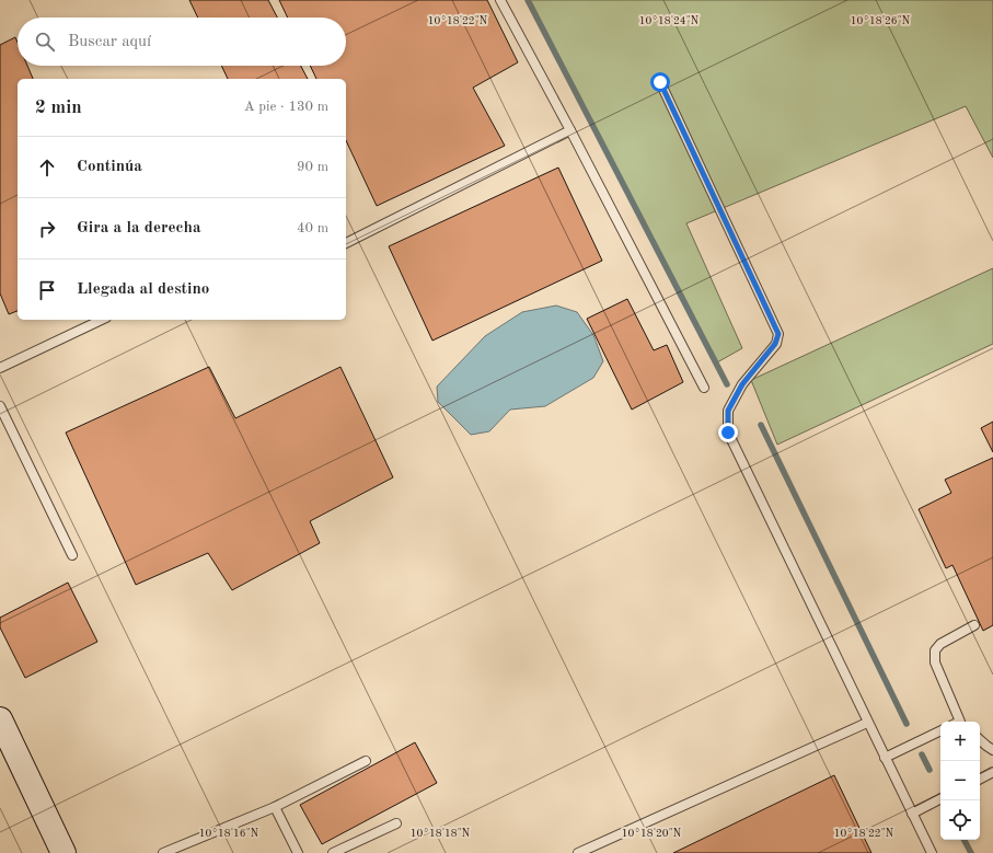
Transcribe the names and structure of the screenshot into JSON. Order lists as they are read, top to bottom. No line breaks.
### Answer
{"page":{"search":"Buscar aquí","heading":["2 min","A pie · 130 m"],"list":[["Continúa","90 m"],["Gira a la derecha","40 m"],"Llegada al destino"],"map_buttons":["+","−"]},"coordinates":["10°18'22\"N","10°18'24\"N","10°18'26\"N","10°18'16\"N","10°18'18\"N","10°18'20\"N"]}
